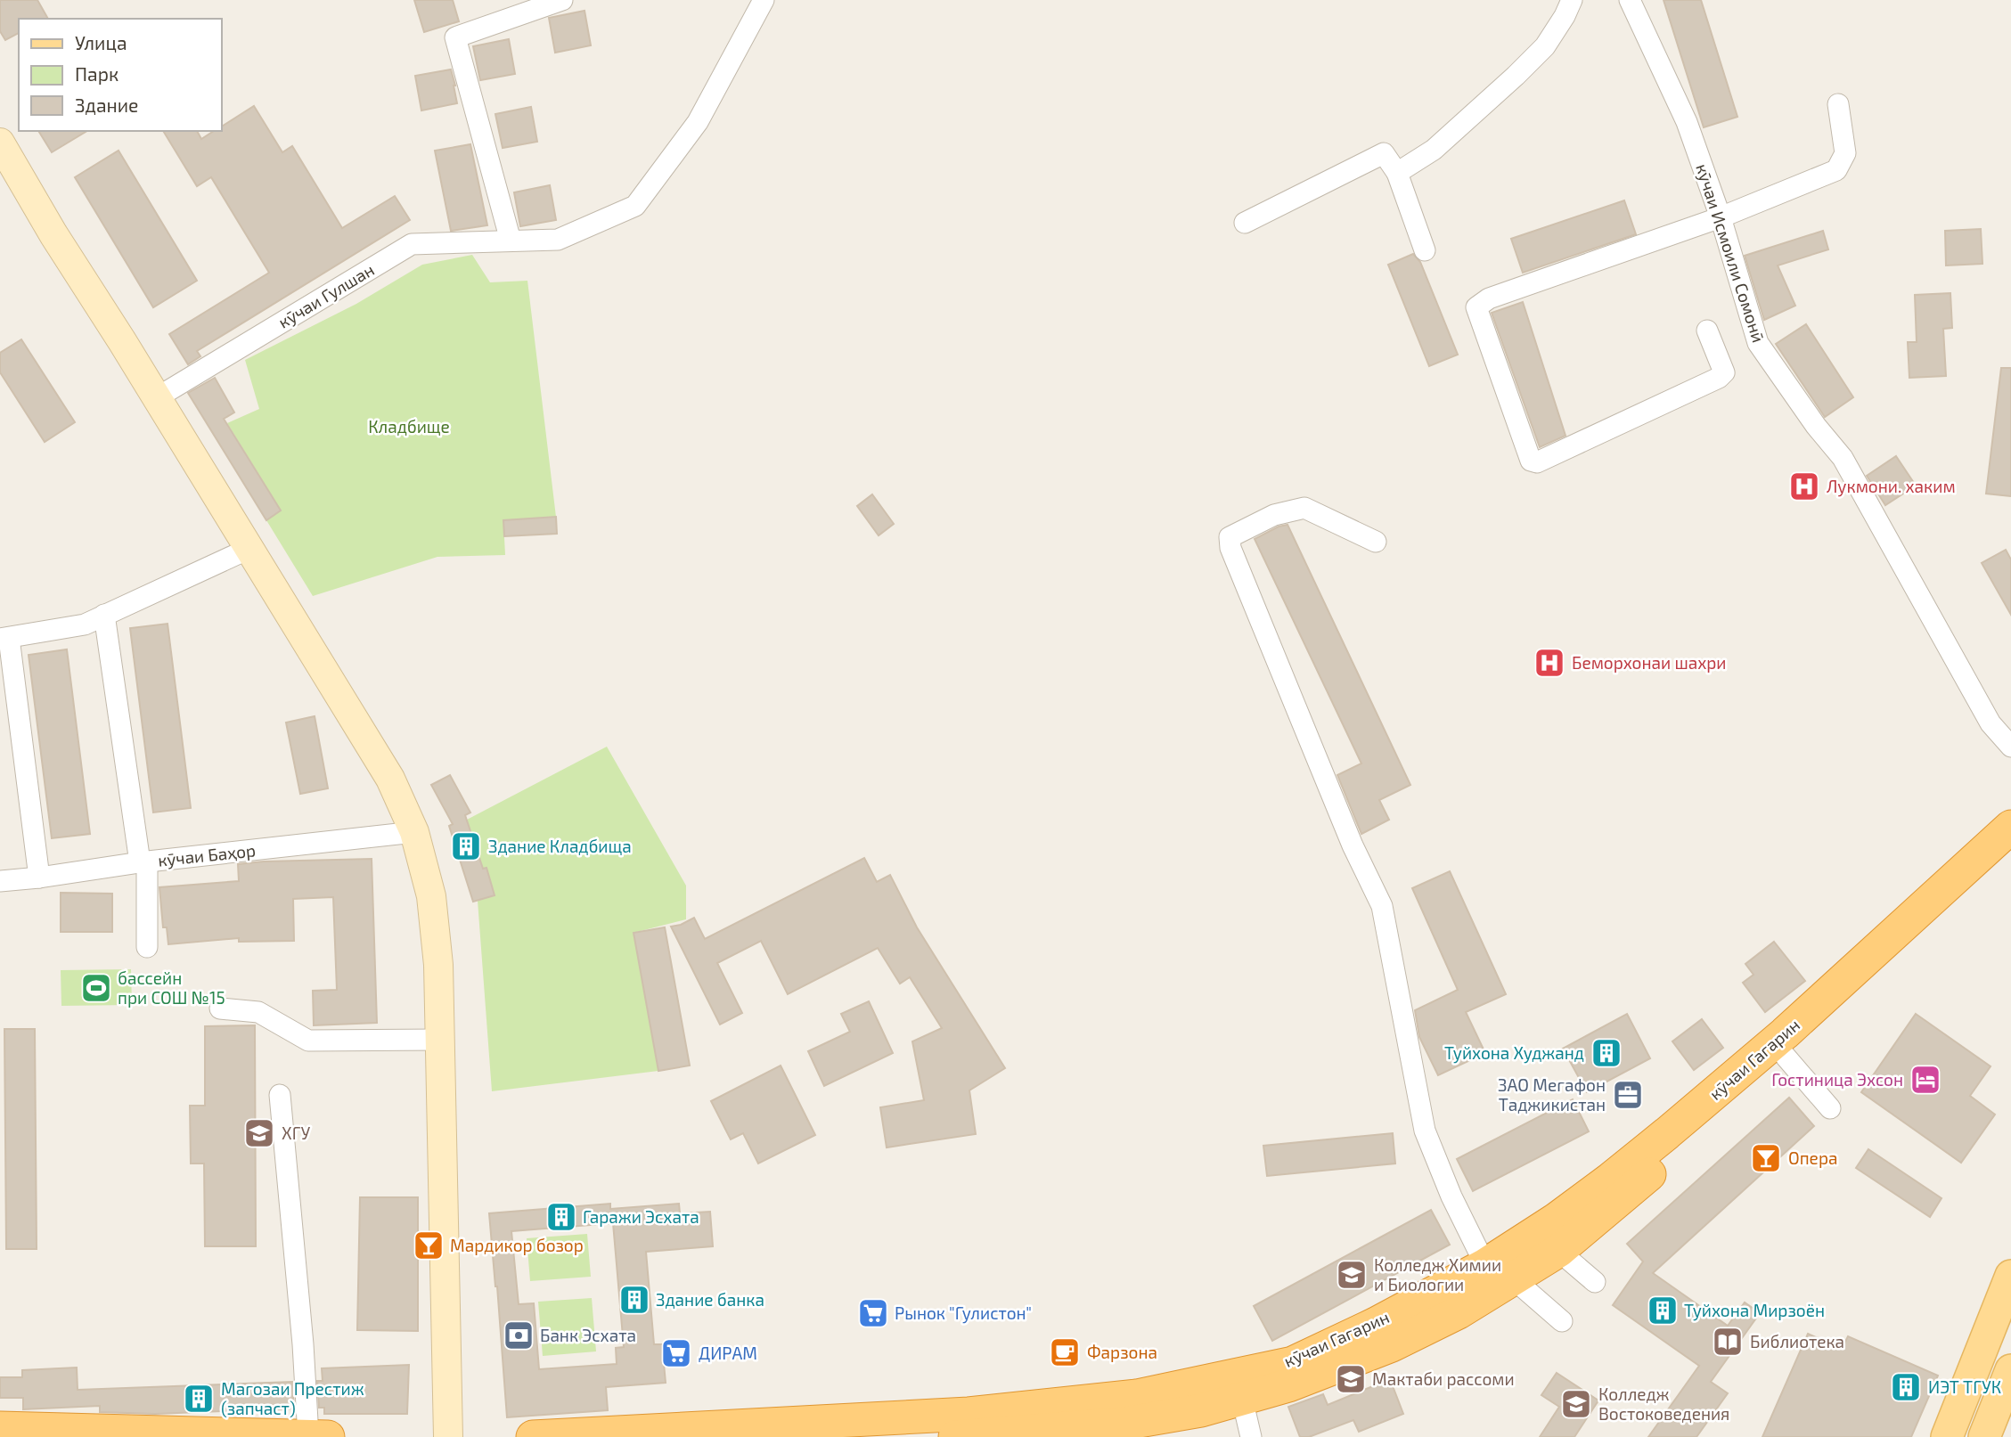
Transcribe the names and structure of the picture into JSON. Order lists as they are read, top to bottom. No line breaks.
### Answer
{"streets":{"highway":["кӯчаи Гагарин"],"street":["кӯчаи Исмоили Сомонӣ","кӯчаи Гулшан","кӯчаи Баҳор"]},"parks":["Кладбище"],"places":{"hospital":["Лукмони. хаким","Беморхонаи шахри"],"building":["Здание Кладбища","Туйхона Худжанд","Гаражи Эсхата","Здание банка","Туйхона Мирзоён","ИЭТ ТГУК","Магозаи Престиж (запчаст)"],"sports":["бассейн при СОШ №15"],"hotel":["Гостиница Эхсон"],"office":["ЗАО Мегафон Таджикистан"],"school or university":["ХГУ","Колледж Химии и Биологии","Мактаби рассоми","Колледж Востоковедения"],"bar":["Опера","Мардикор бозор"],"supermarket":["Рынок \"Гулистон\"","ДИРАМ"],"bank":["Банк Эсхата"],"library":["Библиотека"],"cafe":["Фарзона"]},"legend":["Улица","Парк","Здание"]}
